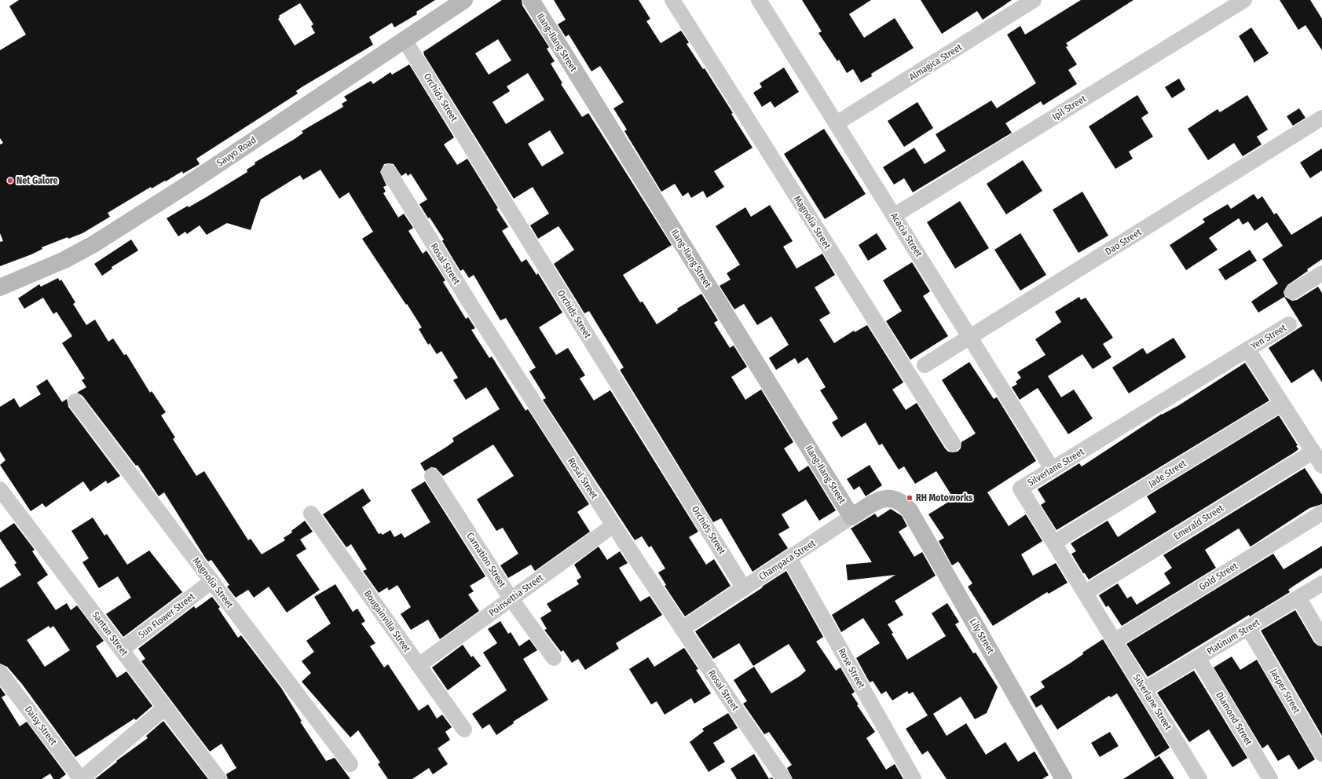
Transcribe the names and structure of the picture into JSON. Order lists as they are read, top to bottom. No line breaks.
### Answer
{"streets":{"street":["Ilang-Ilang Street","Almagica Street","Orchids Street","Ipil Street","Sauyo Road","Magnolia Street","Acacia Street","Dao Street","Rosal Street","Yen Street","Silverlane Street","Jade Street","Emerald Street","Carnation Street","Champaca Street","Gold Street","Poinsettia Street","Sun Flower Street","Bougainvilla Street","Santan Street","Lily Street","Platinum Street","Rose Street","Jasper Street","Diamond Street","Daisy Street"]},"crossings":[["Ilang-Ilang Street","Champaca Street"],["Almagica Street","Acacia Street"],["Orchids Street","Sauyo Road"],["Orchids Street","Champaca Street"],["Ipil Street","Acacia Street"],["Magnolia Street","Sun Flower Street"],["Acacia Street","Dao Street"],["Acacia Street","Silverlane Street"],["Rosal Street","Champaca Street"],["Rosal Street","Poinsettia Street"],["Yen Street","Silverlane Street"],["Silverlane Street","Jade Street"],["Silverlane Street","Emerald Street"],["Silverlane Street","Gold Street"],["Silverlane Street","Platinum Street"],["Carnation Street","Poinsettia Street"],["Champaca Street","Lily Street"],["Champaca Street","Rose Street"],["Poinsettia Street","Bougainvilla Street"],["Sun Flower Street","Santan Street"],["Platinum Street","Jasper Street"],["Platinum Street","Diamond Street"]],"places":["Net Galore","RH Motoworks"]}
